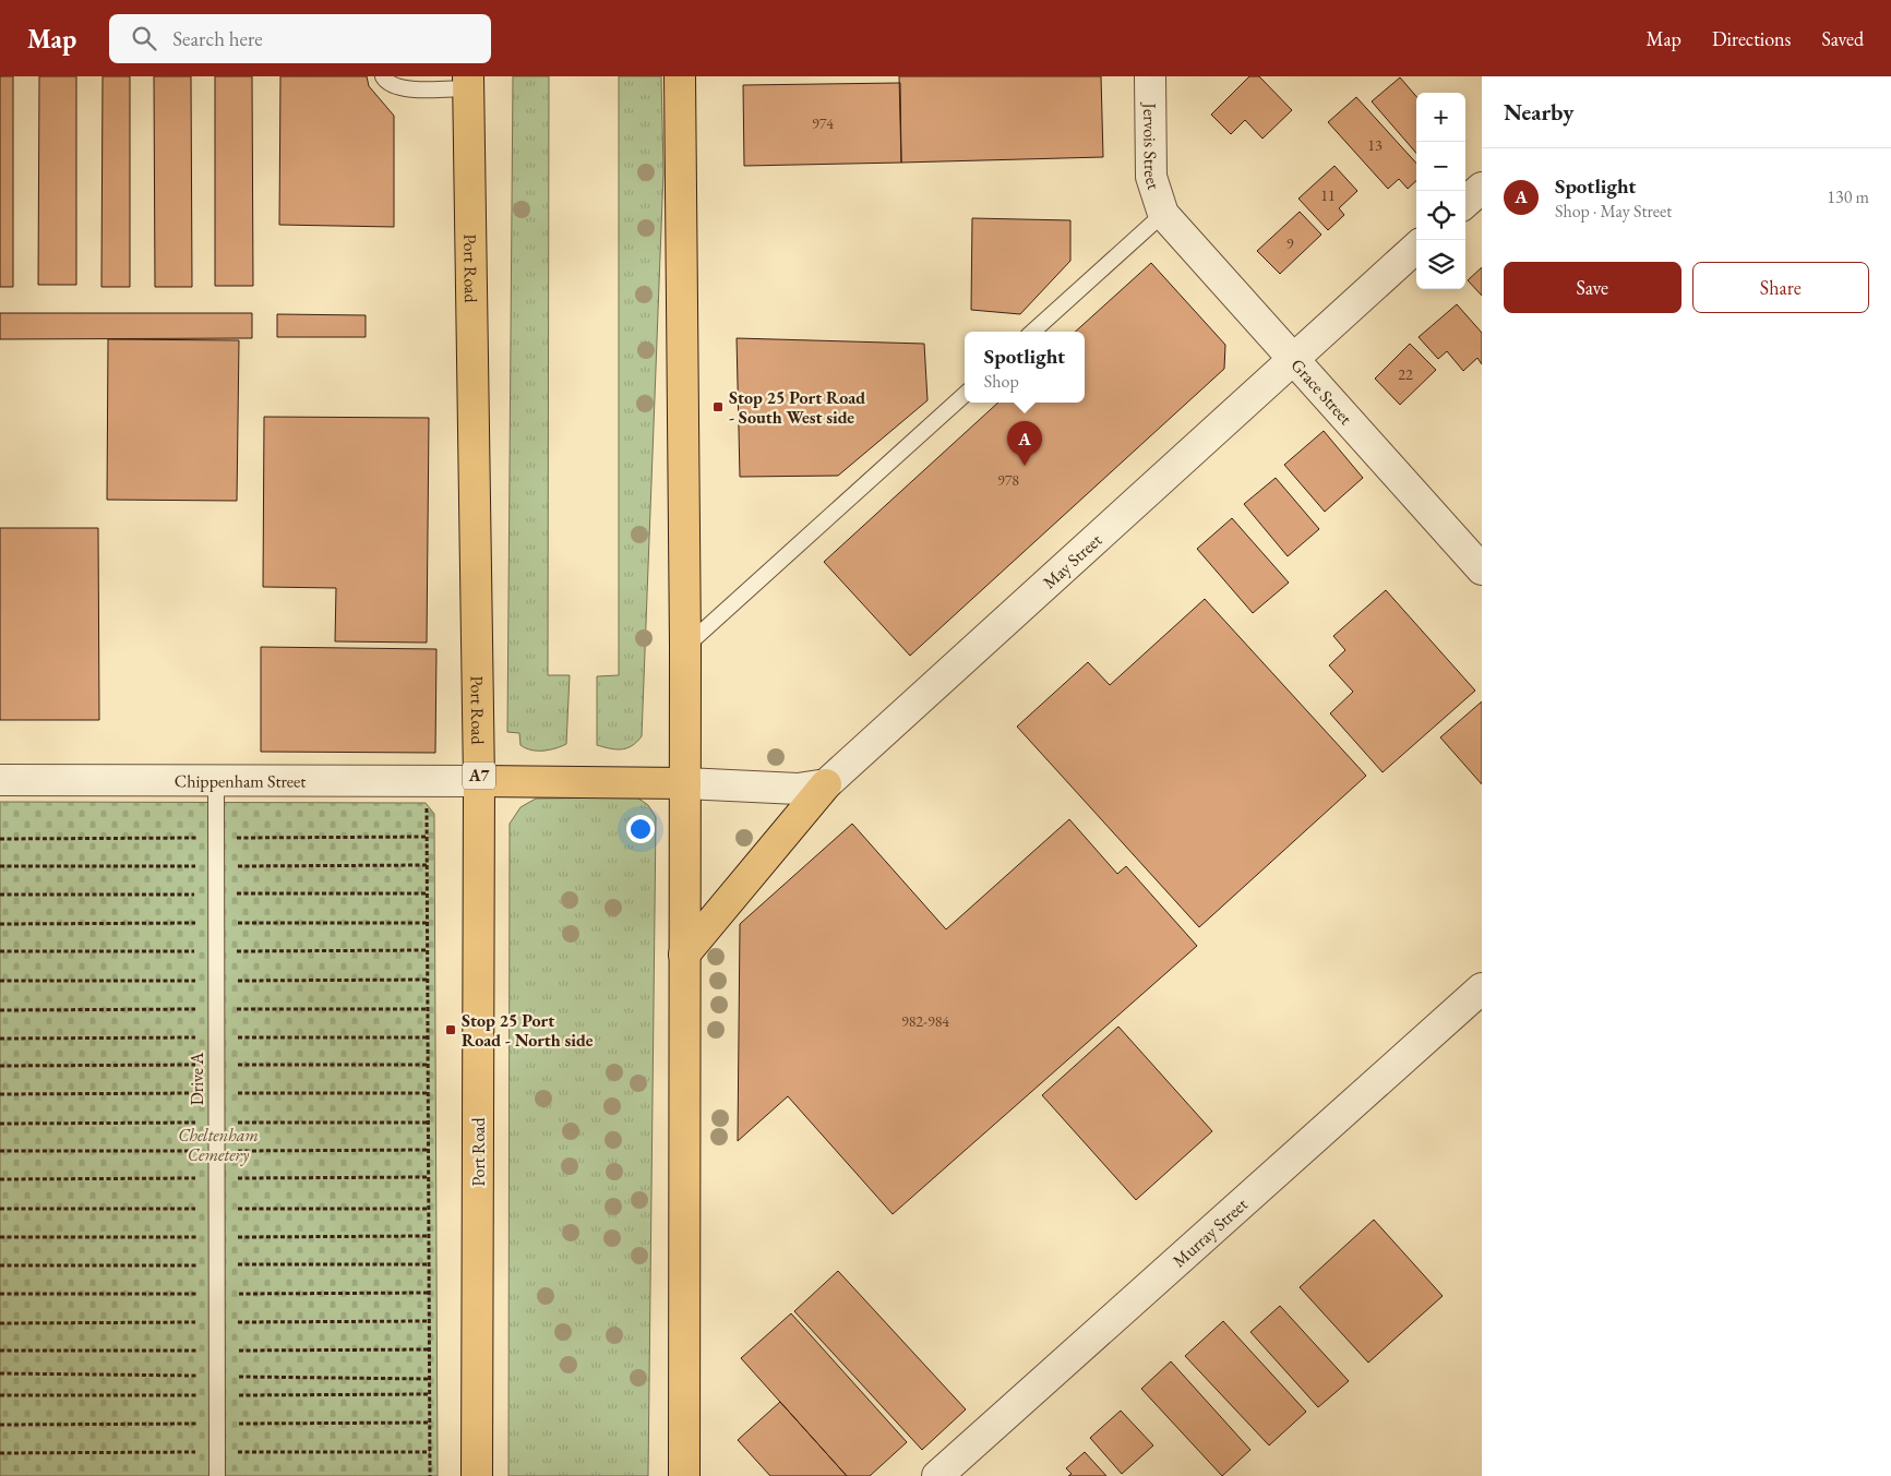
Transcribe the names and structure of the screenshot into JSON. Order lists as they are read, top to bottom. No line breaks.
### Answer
{"streets":{"highway":["Port Road","A7"],"street":["Jervois Street","Grace Street","May Street","Chippenham Street","Murray Street"],"lane":["Drive A"]},"crossings":[["Jervois Street","Grace Street"],["Port Road","Chippenham Street"],["Grace Street","May Street"],["Chippenham Street","Drive A"]],"parks":["Cheltenham Cemetery"],"places":{"transit":["Stop 25 Port Road - South West side","Stop 25 Port Road - North side"]},"house_numbers":["974","13","11","9","22","978","982-984"],"page":{"header":"Map","search":"Search here","nav":["Map","Directions","Saved"],"heading":"Nearby","map_buttons":["+","−"],"list":[{"mark":"A","name":"Spotlight","note":"Shop · May Street","value":"130 m"}],"buttons":["Save","Share"],"popup":["Spotlight","Shop"],"pins":"A"}}
